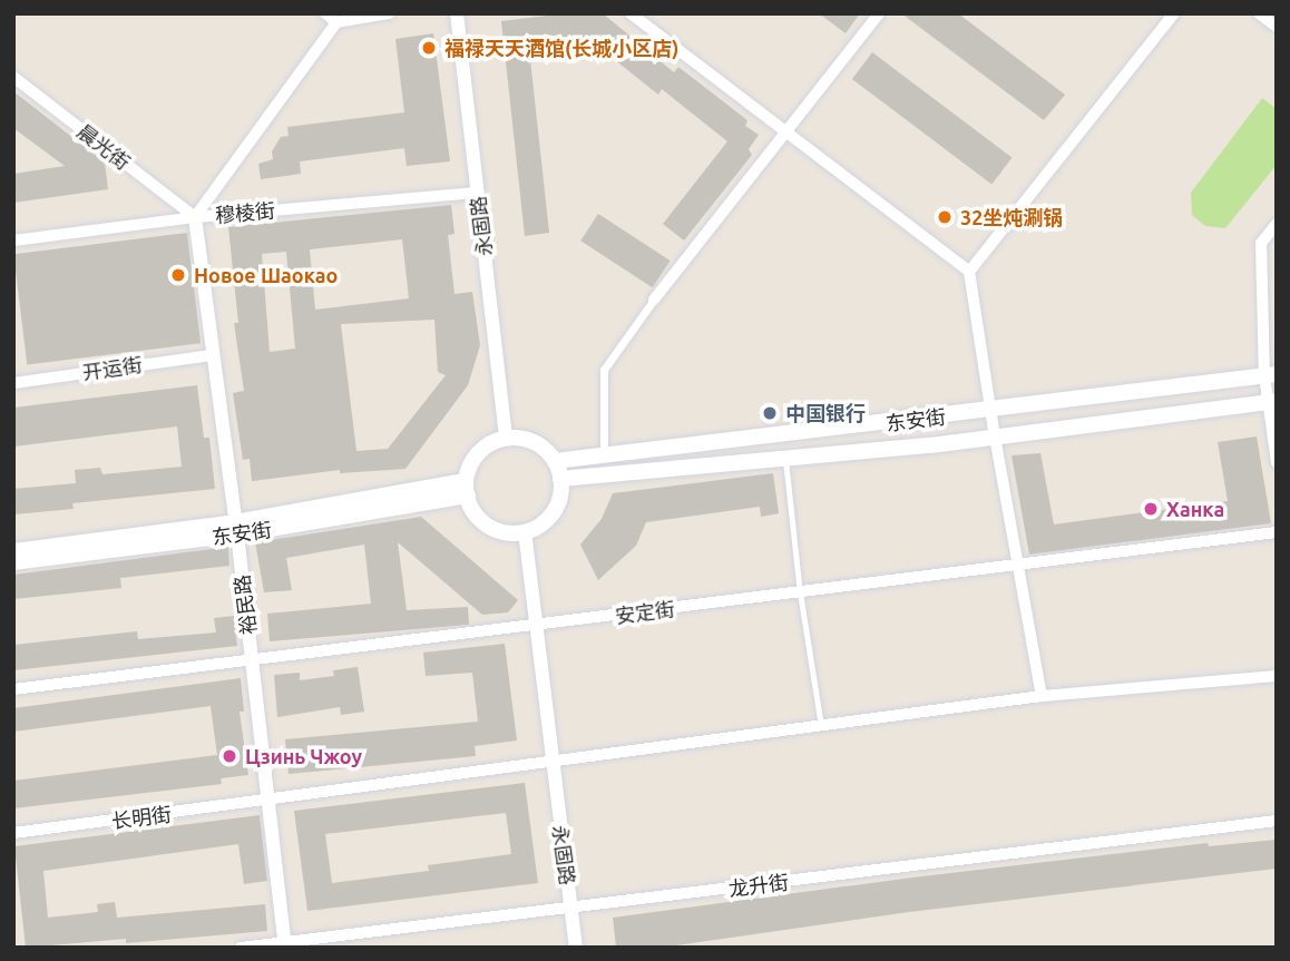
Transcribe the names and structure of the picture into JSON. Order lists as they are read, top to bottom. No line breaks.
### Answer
{"streets":{"main road":["东安街"],"street":["晨光街","穆棱街","永固路","开运街","裕民路","安定街","长明街","龙升街"]},"crossings":[["晨光街","穆棱街"],["晨光街","裕民路"],["穆棱街","永固路"],["穆棱街","裕民路"],["永固路","东安街"],["永固路","安定街"],["永固路","长明街"],["永固路","龙升街"],["开运街","裕民路"],["东安街","裕民路"],["裕民路","安定街"],["裕民路","长明街"],["裕民路","龙升街"]],"places":["福禄天天酒馆(长城小区店)","32坐炖涮锅","Новое Шаокао","中国银行","Ханка","Цзинь Чжоу"]}
